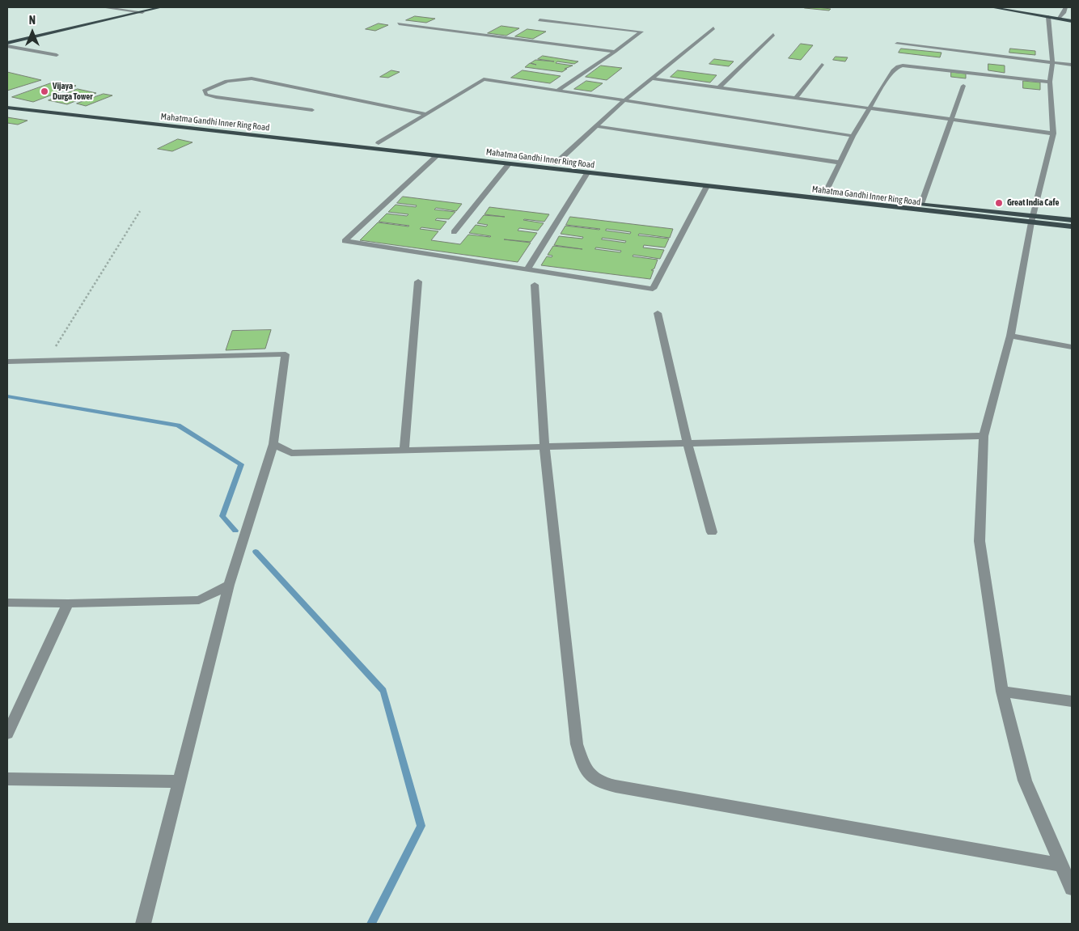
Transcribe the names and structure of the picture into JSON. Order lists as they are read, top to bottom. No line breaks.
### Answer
{"streets":{"main road":["Mahatma Gandhi Inner Ring Road"]},"places":["Vijaya Durga Tower","Great India Cafe"],"north":"top"}
